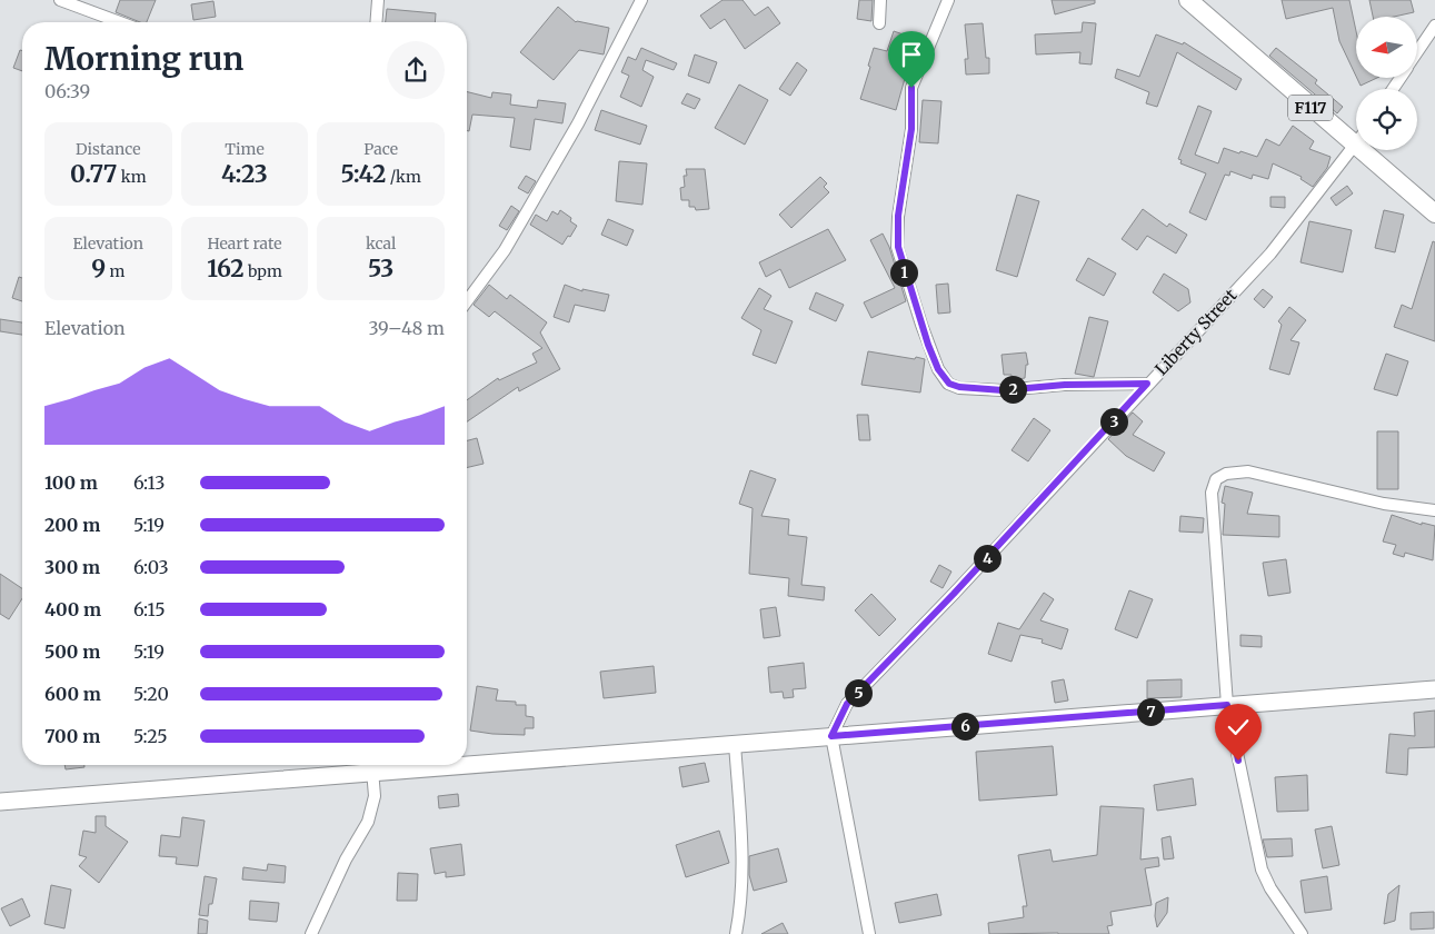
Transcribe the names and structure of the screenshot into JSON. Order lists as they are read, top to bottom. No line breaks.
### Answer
{"streets":{"main road":["F117"],"street":["Liberty Street"]},"crossings":[["F117","Liberty Street"]],"north":"left","page":{"heading":["Morning run","06:39"],"stats":[["Distance","0.77 km"],["Time","4:23"],["Pace","5:42 /km"],["Elevation","9 m"],["Heart rate","162 bpm"],["kcal","53"]],"pins":["1","2","3","4","5","7","6"],"chart":["Elevation","39–48 m"],"list":[{"name":"100 m","note":"6:13"},{"name":"200 m","note":"5:19"},{"name":"300 m","note":"6:03"},{"name":"400 m","note":"6:15"},{"name":"500 m","note":"5:19"},{"name":"600 m","note":"5:20"},{"name":"700 m","note":"5:25"}]}}
